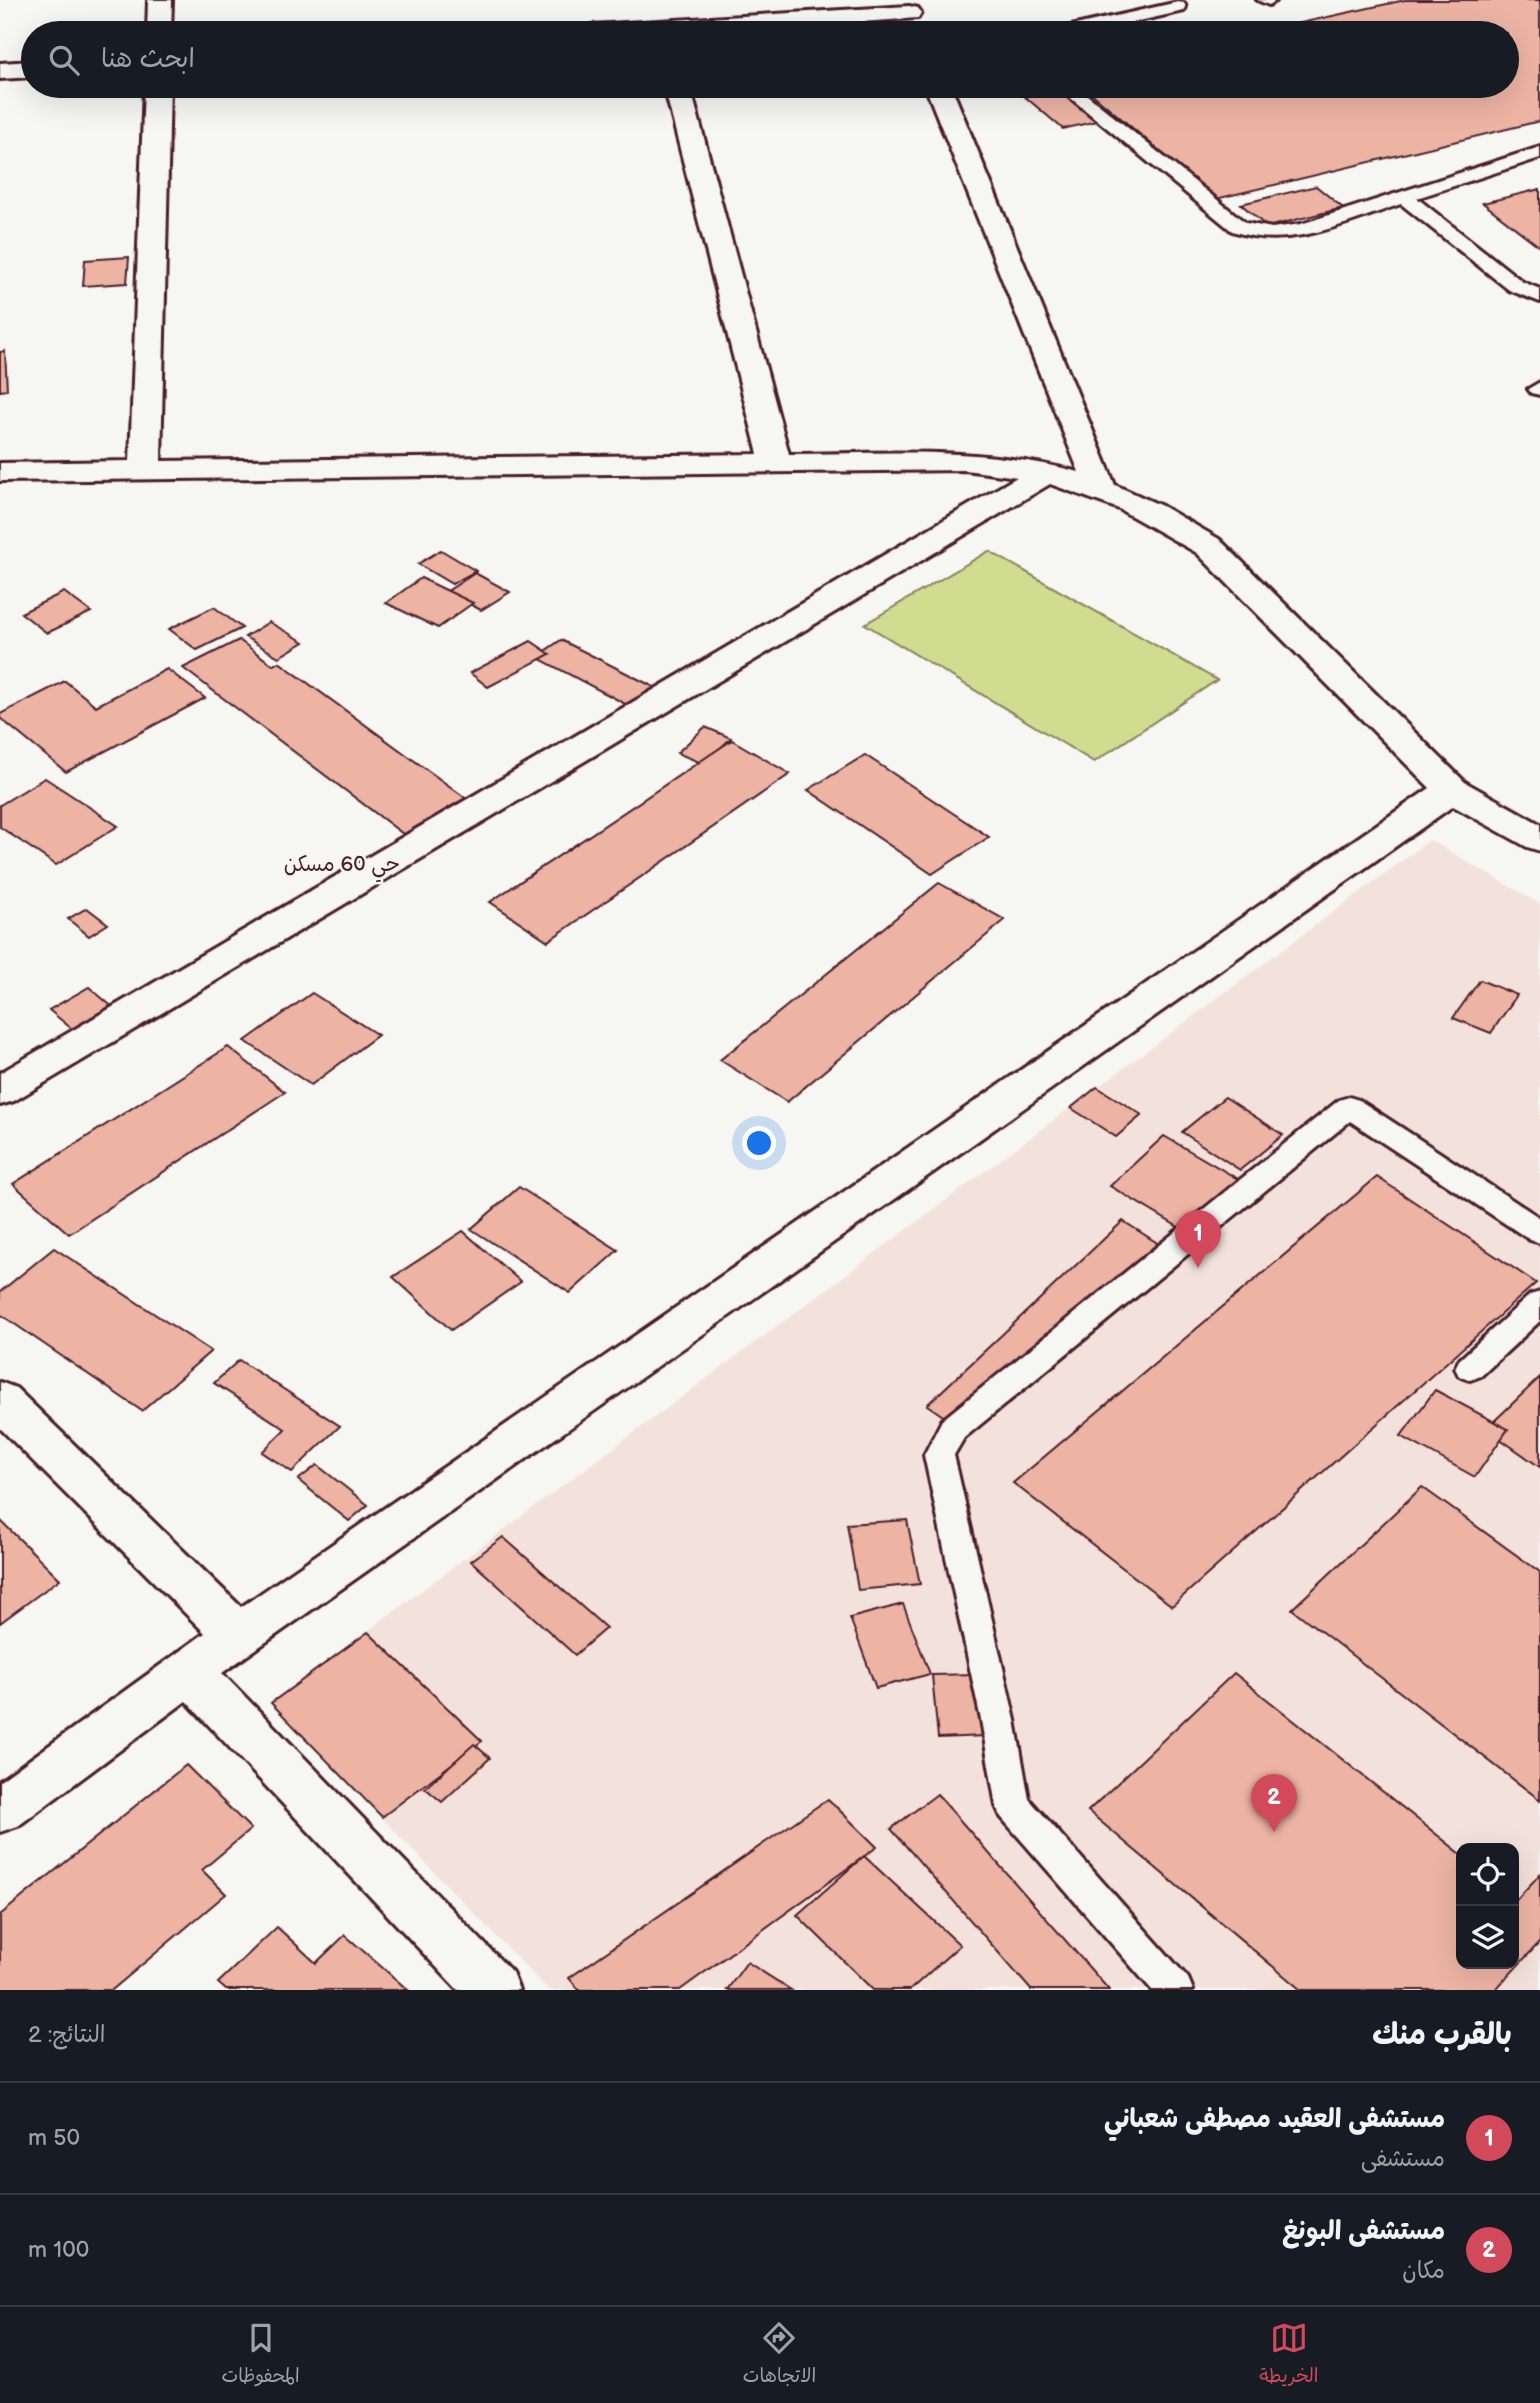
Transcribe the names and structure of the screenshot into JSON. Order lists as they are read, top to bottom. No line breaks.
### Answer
{"districts":["حي 60 مسكن"],"page":{"search":"ابحث هنا","pins":["1","2"],"heading":["بالقرب منك","النتائج: 2"],"list":[{"mark":"1","name":"مستشفى العقيد مصطفى شعباني","note":"مستشفى","value":"50 m"},{"mark":"2","name":"مستشفى البونغ","note":"مكان","value":"100 m"}],"nav":["الخريطة","الاتجاهات","المحفوظات"]}}
